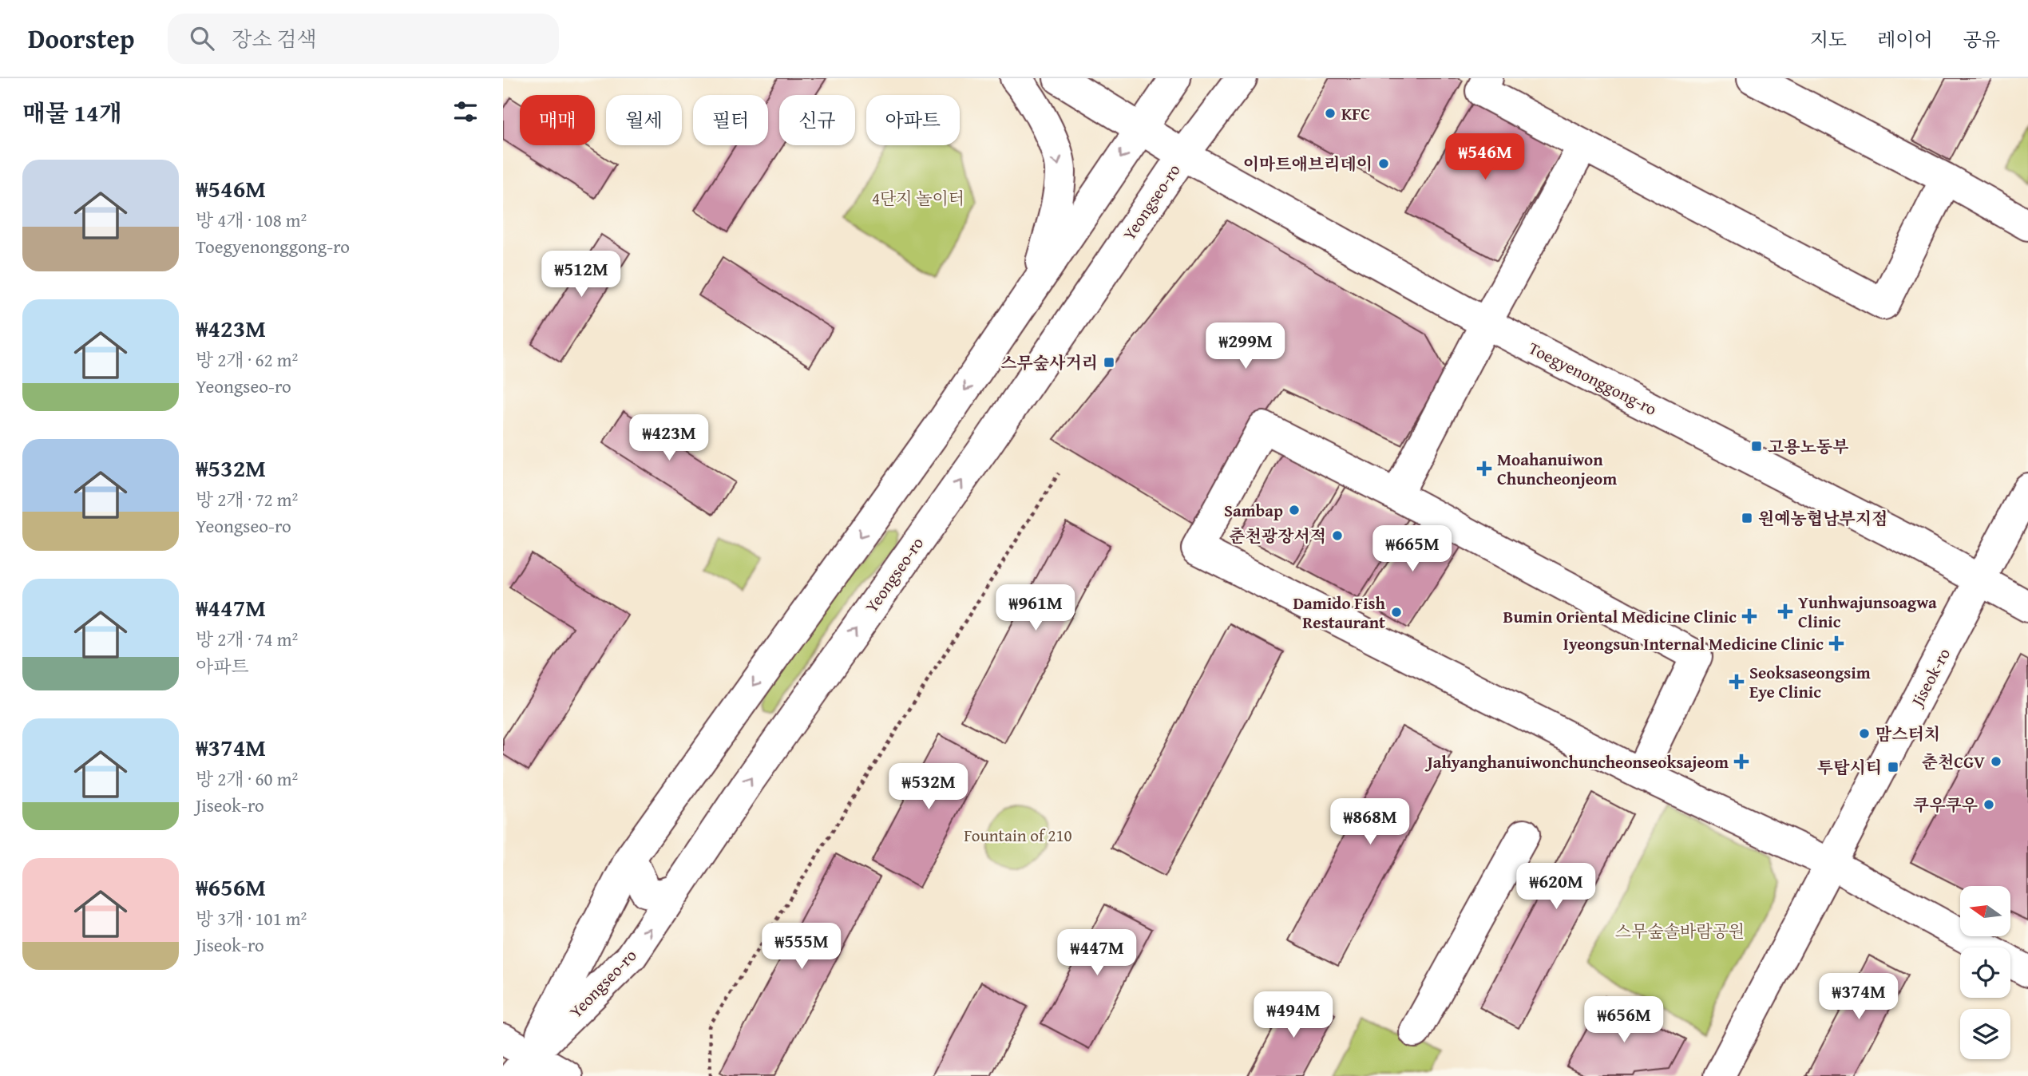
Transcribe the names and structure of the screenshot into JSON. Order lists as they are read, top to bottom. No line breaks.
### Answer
{"streets":{"street":["Yeongseo-ro","Toegyenonggong-ro","Jiseok-ro"]},"crossings":[["Yeongseo-ro","Toegyenonggong-ro"],["Toegyenonggong-ro","Jiseok-ro"]],"parks":["4단지 놀이터","Fountain of 210","스무숲솔바람공원"],"places":{"other":["KFC","이마트애브리데이","Sambap","춘천광장서적","Damido Fish Restaurant","맘스터치","춘천CGV","쿠우쿠우"],"transit":["스무숲사거리","고용노동부","원예농협남부지점","투탑시티"],"health":["Moahanuiwon Chuncheonjeom","Yunhwajunsoagwa Clinic","Bumin Oriental Medicine Clinic","Iyeongsun Internal Medicine Clinic","Seoksaseongsim Eye Clinic","Jahyanghanuiwonchuncheonseoksajeom"]},"north":"left","page":{"header":"Doorstep","search":"장소 검색","nav":["지도","레이어","공유"],"heading":"매물 14개","chip":["매매","월세","필터","신규","아파트"],"price":["₩546M","₩512M","₩299M","₩423M","₩665M","₩961M","₩532M","₩868M","₩620M","₩555M","₩447M","₩374M","₩494M","₩656M"],"list":[{"name":"₩546M","note":"방 4개 · 108 m² · Toegyenonggong-ro"},{"name":"₩423M","note":"방 2개 · 62 m² · Yeongseo-ro"},{"name":"₩532M","note":"방 2개 · 72 m² · Yeongseo-ro"},{"name":"₩447M","note":"방 2개 · 74 m² · 아파트"},{"name":"₩374M","note":"방 2개 · 60 m² · Jiseok-ro"},{"name":"₩656M","note":"방 3개 · 101 m² · Jiseok-ro"}]}}
